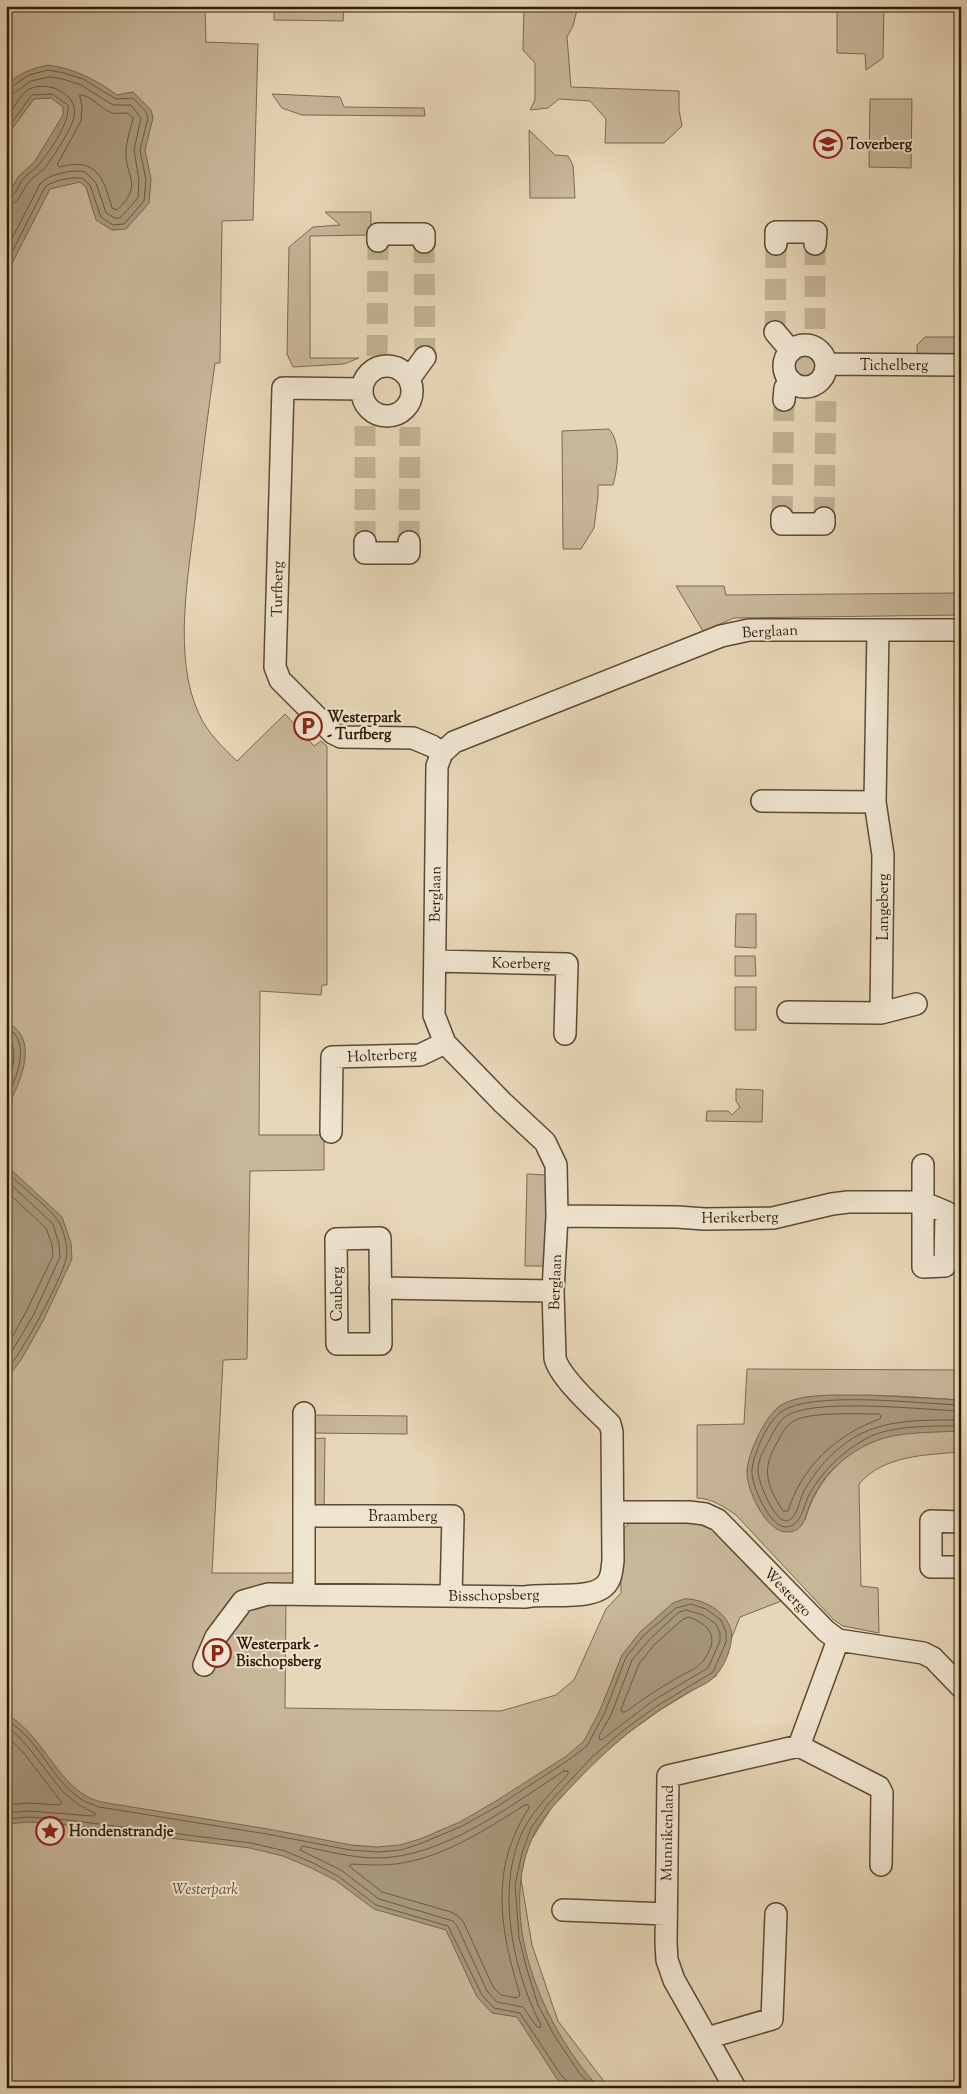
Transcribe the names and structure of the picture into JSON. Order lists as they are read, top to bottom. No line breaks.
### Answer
{"streets":{"street":["Tichelberg","Turfberg","Berglaan","Langeberg","Koerberg","Holterberg","Herikerberg","Cauberg","Braamberg","Westergo","Bisschopsberg","Munnikenland"]},"crossings":[["Turfberg","Berglaan"],["Berglaan","Langeberg"],["Berglaan","Koerberg"],["Berglaan","Holterberg"],["Berglaan","Herikerberg"],["Berglaan","Westergo"],["Berglaan","Bisschopsberg"],["Braamberg","Bisschopsberg"],["Westergo","Bisschopsberg"]],"parks":["Westerpark"],"places":{"school or university":["Toverberg"],"parking":["Westerpark - Turfberg","Westerpark - Bischopsberg"],"place":["Hondenstrandje"]}}
